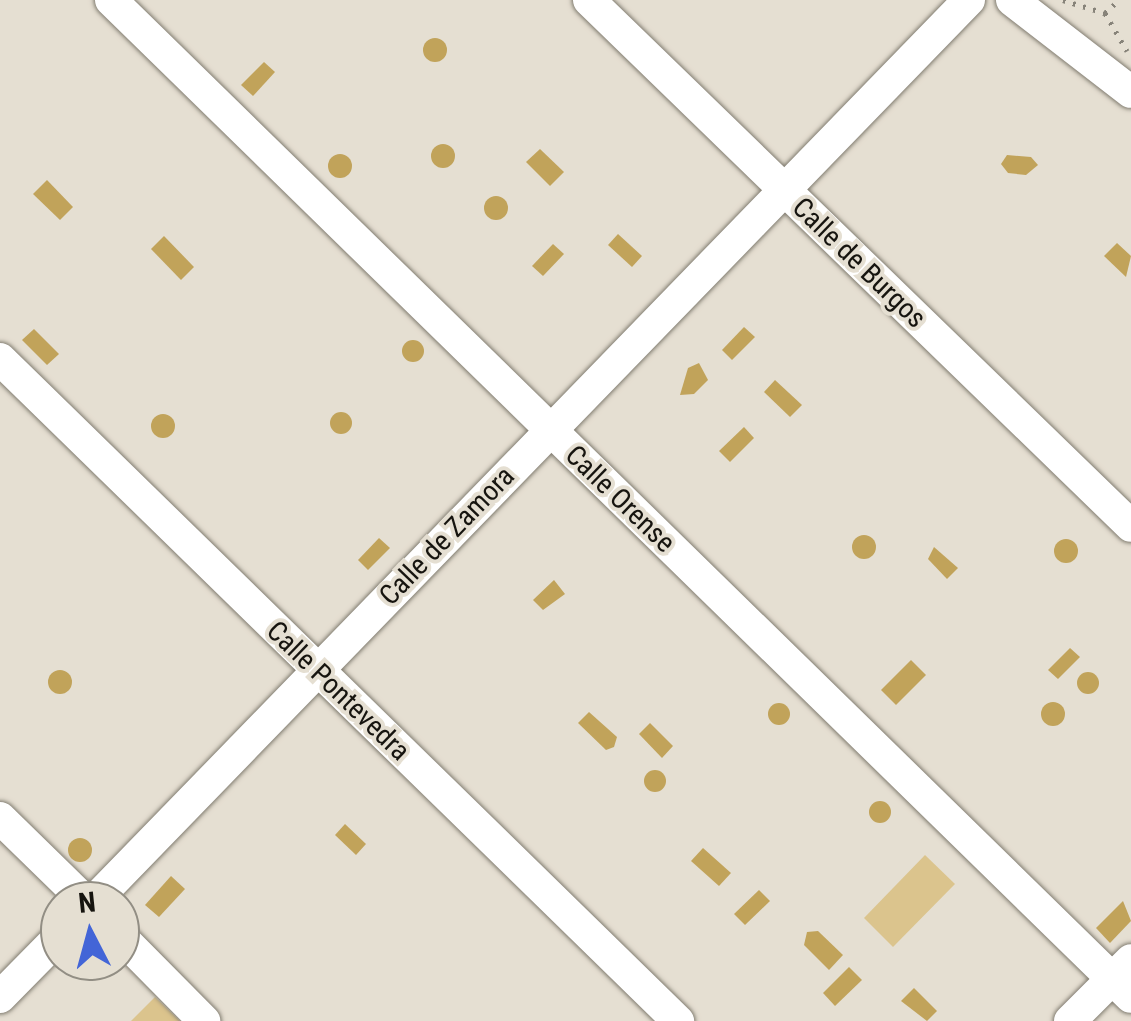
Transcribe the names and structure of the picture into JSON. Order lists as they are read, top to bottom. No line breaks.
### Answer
{"streets":{"street":["Calle de Burgos","Calle Orense","Calle de Zamora","Calle Pontevedra"]},"crossings":[["Calle de Burgos","Calle de Zamora"],["Calle Orense","Calle de Zamora"],["Calle de Zamora","Calle Pontevedra"]],"north":"top"}
